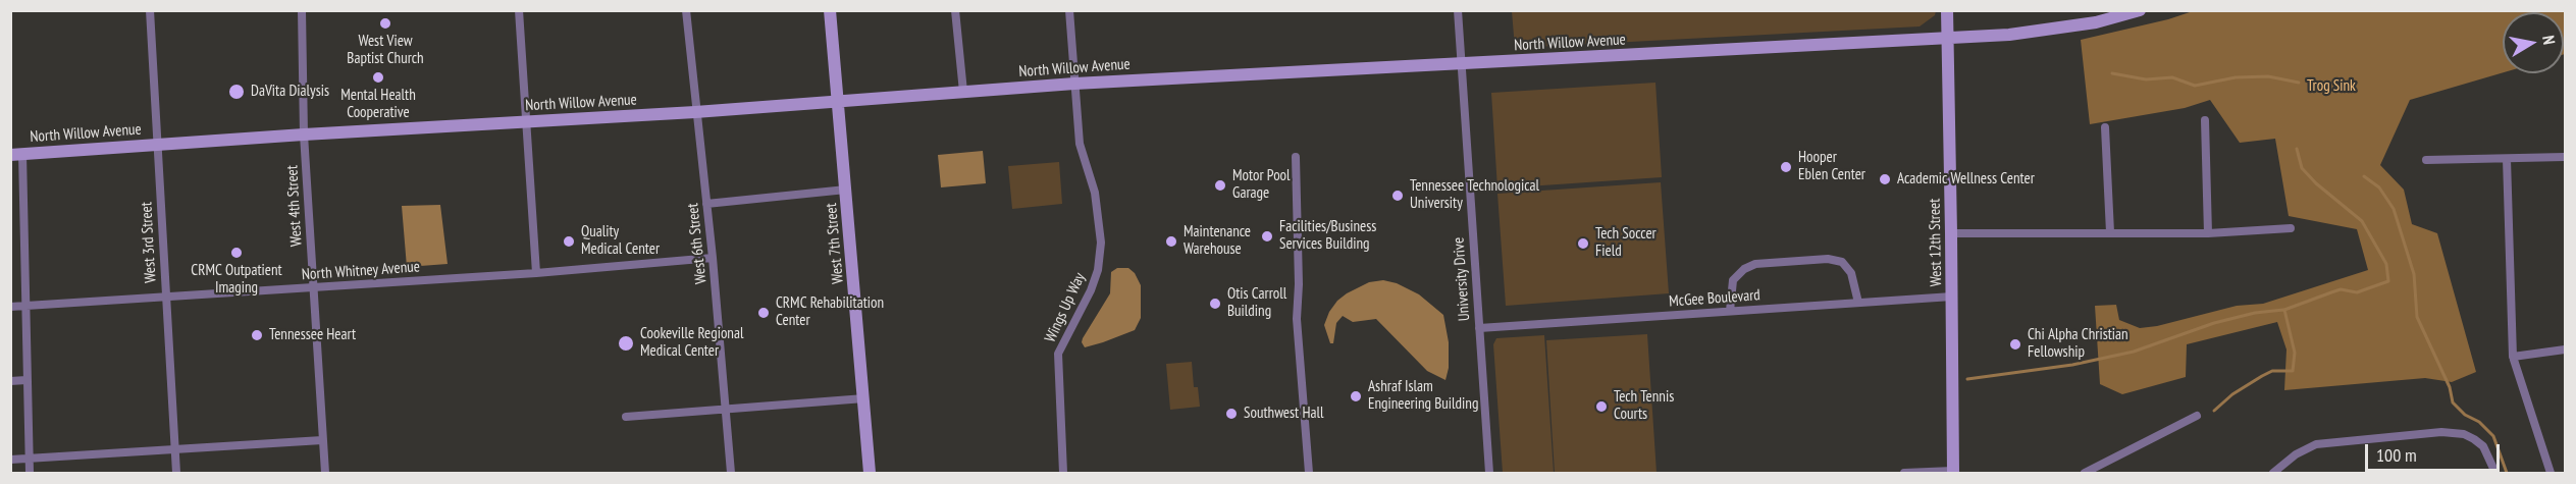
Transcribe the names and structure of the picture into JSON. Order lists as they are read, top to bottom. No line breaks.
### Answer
{"streets":{"main road":["North Willow Avenue","West 12th Street","West 7th Street"],"street":["West 4th Street","West 3rd Street","West 6th Street","North Whitney Avenue","University Drive","McGee Boulevard","Wings Up Way"]},"crossings":[["North Willow Avenue","West 4th Street"],["North Willow Avenue","West 3rd Street"],["North Willow Avenue","West 12th Street"],["North Willow Avenue","West 6th Street"],["North Willow Avenue","West 7th Street"],["North Willow Avenue","University Drive"],["North Willow Avenue","Wings Up Way"],["West 4th Street","North Whitney Avenue"],["West 3rd Street","North Whitney Avenue"],["West 12th Street","McGee Boulevard"],["West 6th Street","North Whitney Avenue"],["University Drive","McGee Boulevard"]],"parks":["Trog Sink"],"places":["West View Baptist Church","Mental Health Cooperative","DaVita Dialysis","Hooper Eblen Center","Academic Wellness Center","Motor Pool Garage","Tennessee Technological University","Facilities/Business Services Building","Quality Medical Center","Maintenance Warehouse","Tech Soccer Field","CRMC Outpatient Imaging","Otis Carroll Building","CRMC Rehabilitation Center","Tennessee Heart","Cookeville Regional Medical Center","Chi Alpha Christian Fellowship","Ashraf Islam Engineering Building","Tech Tennis Courts","Southwest Hall"],"scale_bar":"100 m","north":"right"}
